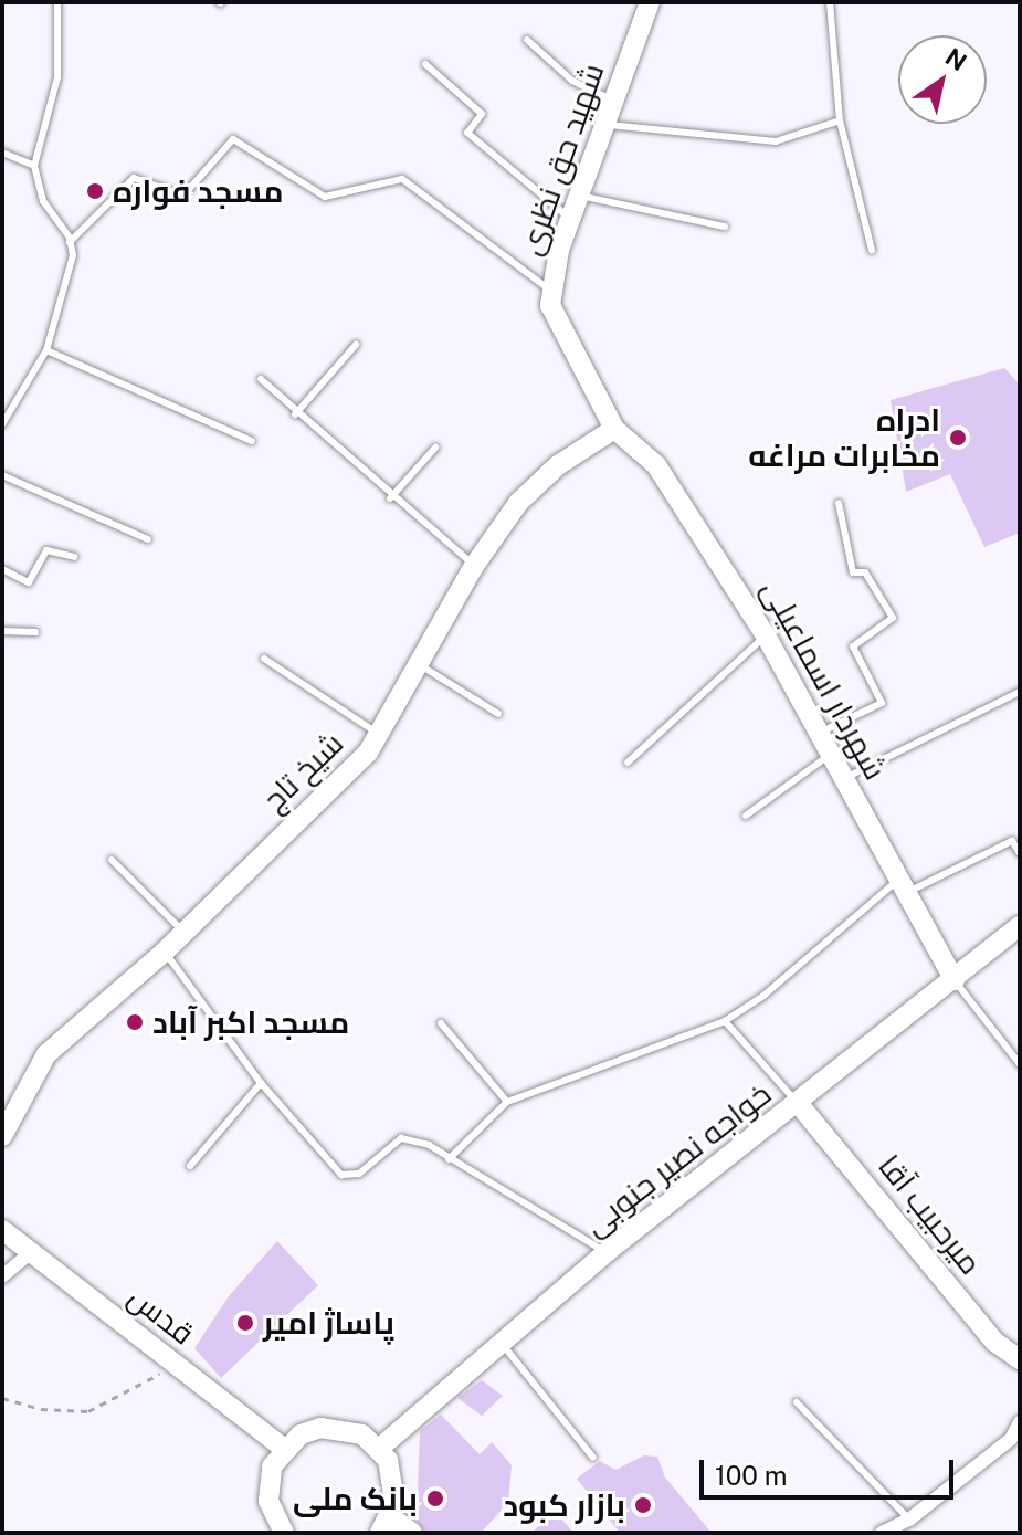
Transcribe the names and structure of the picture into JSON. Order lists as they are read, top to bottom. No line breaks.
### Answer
{"streets":{"street":["شهید حق نظری","شهردار اسماعیلی","شیخ تاج","خواجه نصیر جنوبی","میرحبیب آقا","قدس"]},"crossings":[["شهید حق نظری","شهردار اسماعیلی"],["شهید حق نظری","شیخ تاج"],["شهردار اسماعیلی","شیخ تاج"],["شهردار اسماعیلی","خواجه نصیر جنوبی"],["خواجه نصیر جنوبی","میرحبیب آقا"]],"places":["مسجد فواره","ادراه مخابرات مراغه","مسجد اکبر آباد","پاساژ امیر","بانک ملی","بازار کبود"],"scale_bar":"100 m","north":"top right"}
